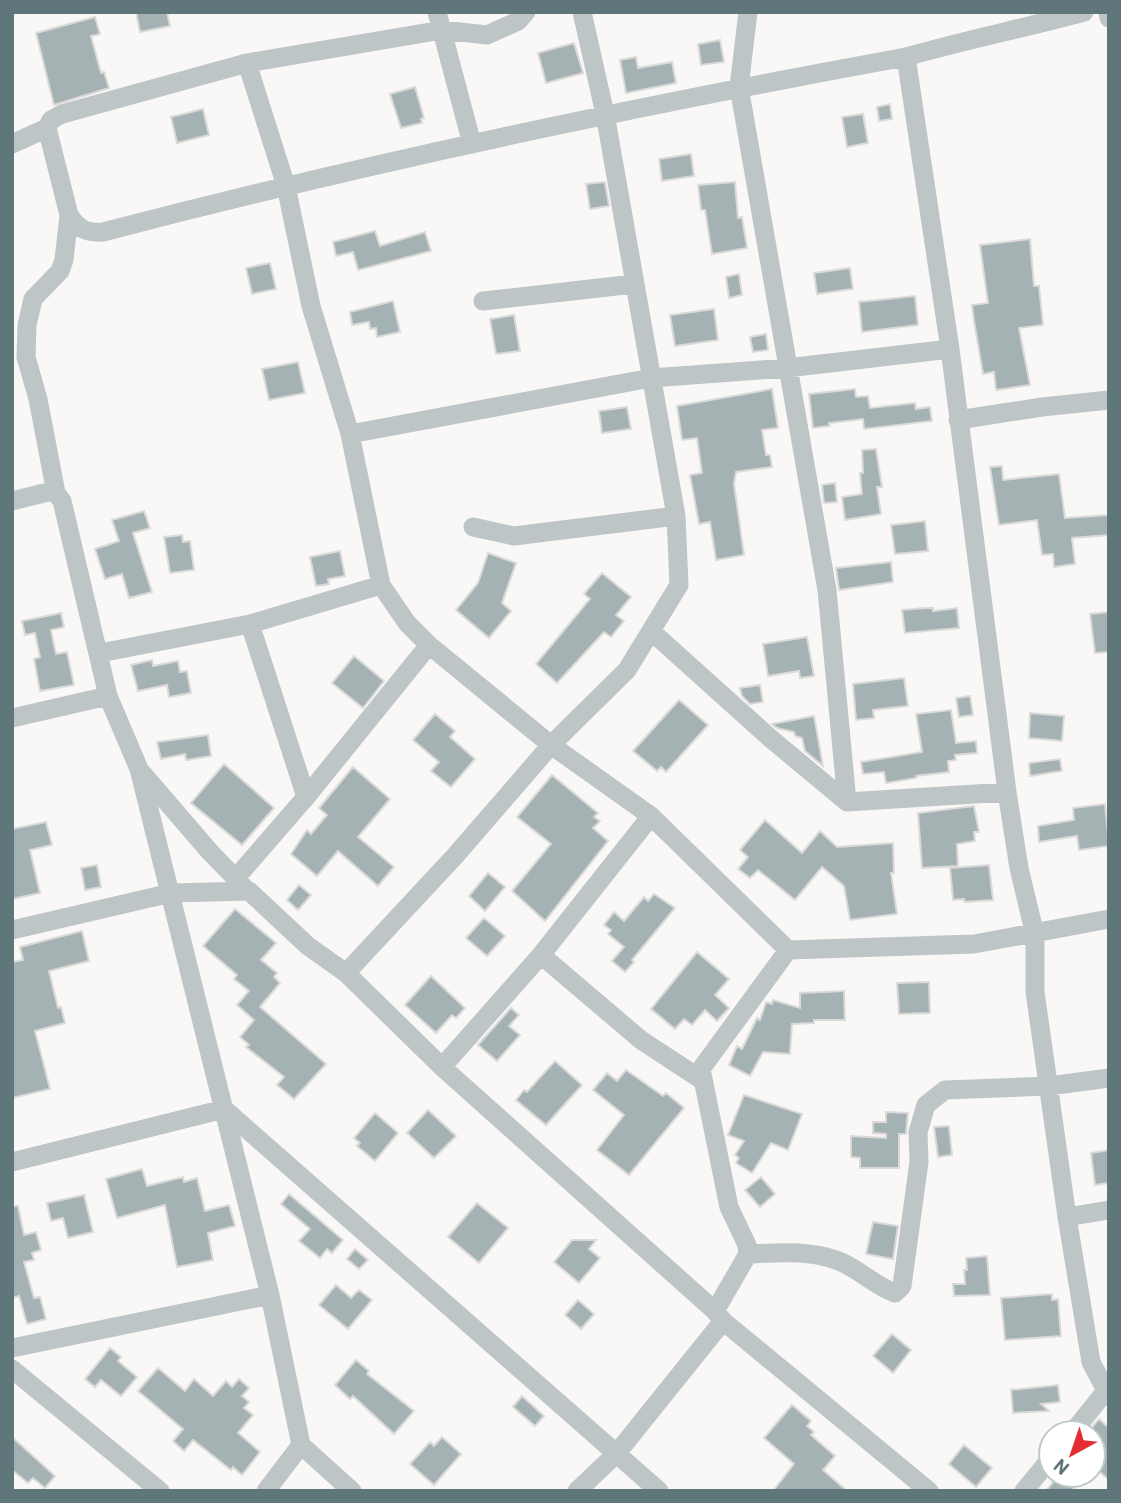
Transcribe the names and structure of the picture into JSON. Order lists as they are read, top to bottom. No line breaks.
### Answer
{"north":"bottom left"}
